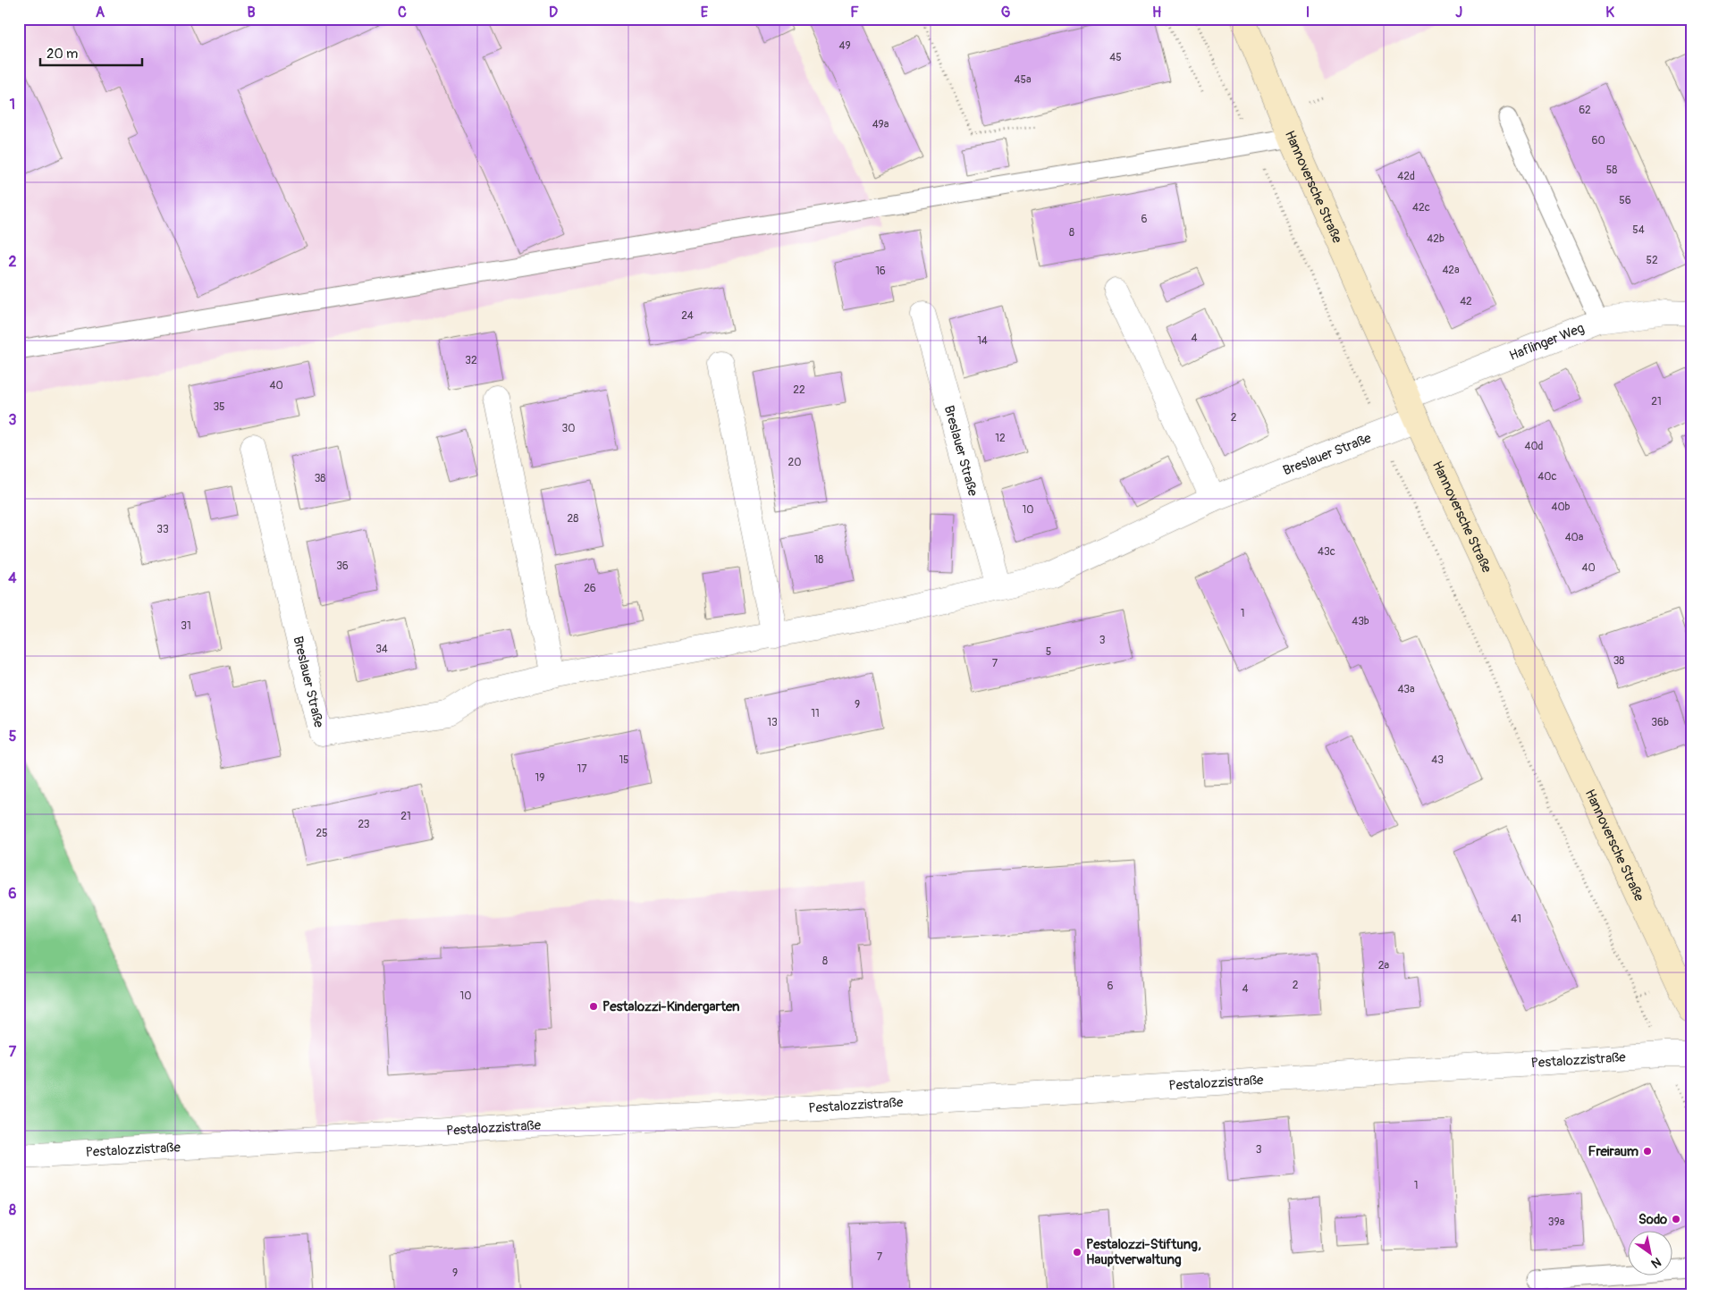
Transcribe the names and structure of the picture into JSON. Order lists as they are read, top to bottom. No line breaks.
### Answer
{"streets":{"main road":["Hannoversche Straße"],"street":["Haflinger Weg","Breslauer Straße","Pestalozzistraße"]},"crossings":[["Hannoversche Straße","Haflinger Weg"],["Hannoversche Straße","Breslauer Straße"]],"places":["Pestalozzi-Kindergarten","Freiraum","Sodo","Pestalozzi-Stiftung, Hauptverwaltung"],"house_numbers":["49","45","45a","62","49a","60","58","42d","56","42c","6","54","8","42b","52","42a","16","42","24","4","14","32","40","22","21","35","2","30","12","40d","20","40c","38","40b","10","28","33","40a","43c","18","36","40","26","1","43b","31","3","34","5","38","7","43a","9","11","13","36b","15","43","17","19","21","23","25","41","8","2a","2","6","4","10","3","1","39a","7","9"],"scale_bar":"20 m","north":"bottom right","grid":{"columns":["A","B","C","D","E","F","G","H","I","J","K"],"rows":["1","2","3","4","5","6","7","8"]}}
